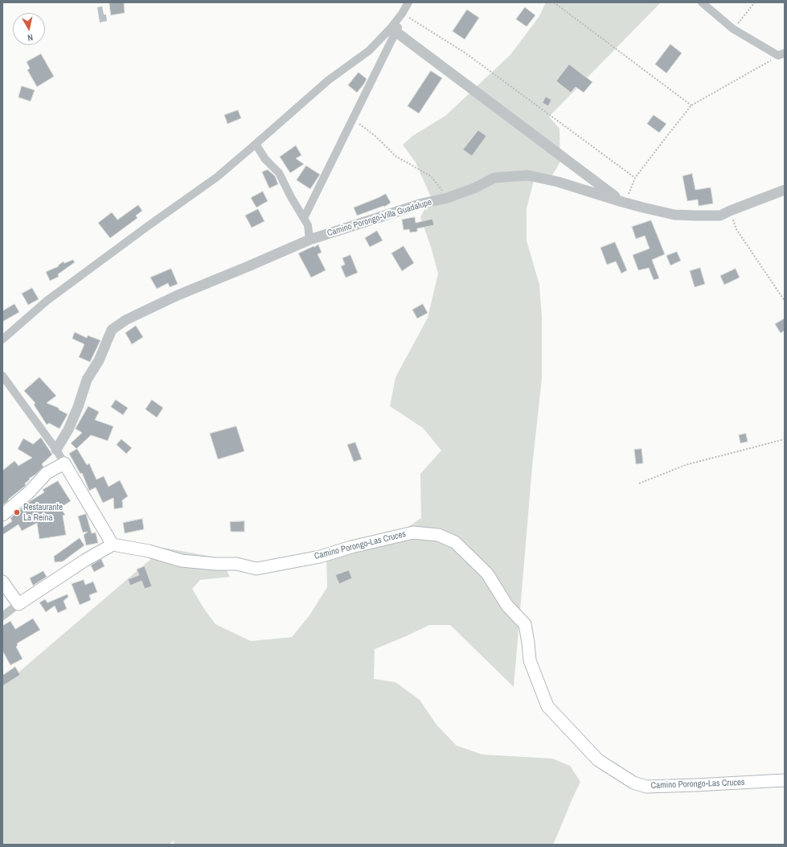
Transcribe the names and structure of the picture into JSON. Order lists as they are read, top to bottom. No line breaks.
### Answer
{"streets":{"main road":["Camino Porongo-Las Cruces"],"street":["Camino Porongo-Villa Guadalupe"]},"places":["Restaurante La Reina"],"north":"bottom"}
